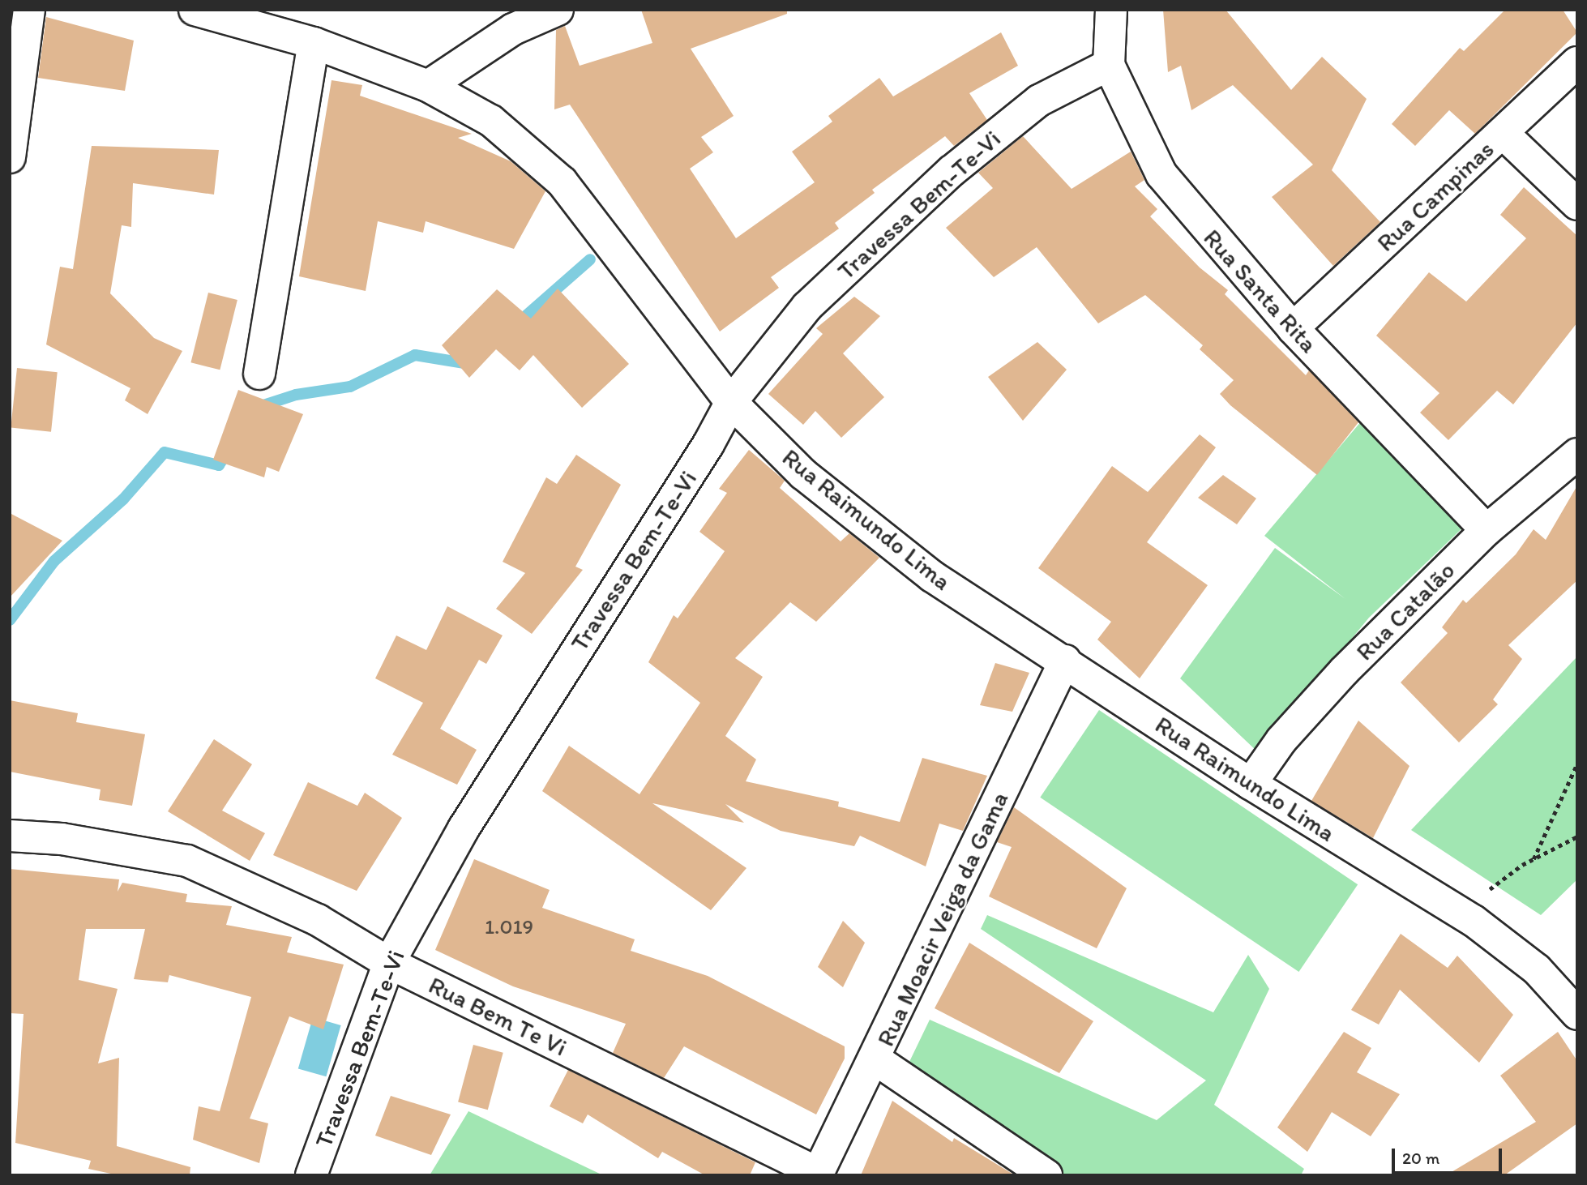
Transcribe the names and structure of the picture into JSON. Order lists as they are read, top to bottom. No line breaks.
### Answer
{"streets":{"street":["Rua Campinas","Travessa Bem-Te-Vi","Rua Santa Rita","Rua Raimundo Lima","Rua Catalão","Rua Moacir Veiga da Gama","Rua Bem Te Vi"]},"crossings":[["Rua Campinas","Rua Santa Rita"],["Travessa Bem-Te-Vi","Rua Santa Rita"],["Travessa Bem-Te-Vi","Rua Raimundo Lima"],["Travessa Bem-Te-Vi","Rua Bem Te Vi"],["Rua Santa Rita","Rua Catalão"],["Rua Raimundo Lima","Rua Catalão"],["Rua Raimundo Lima","Rua Moacir Veiga da Gama"],["Rua Moacir Veiga da Gama","Rua Bem Te Vi"]],"house_numbers":["1.019"],"scale_bar":"20 m"}
